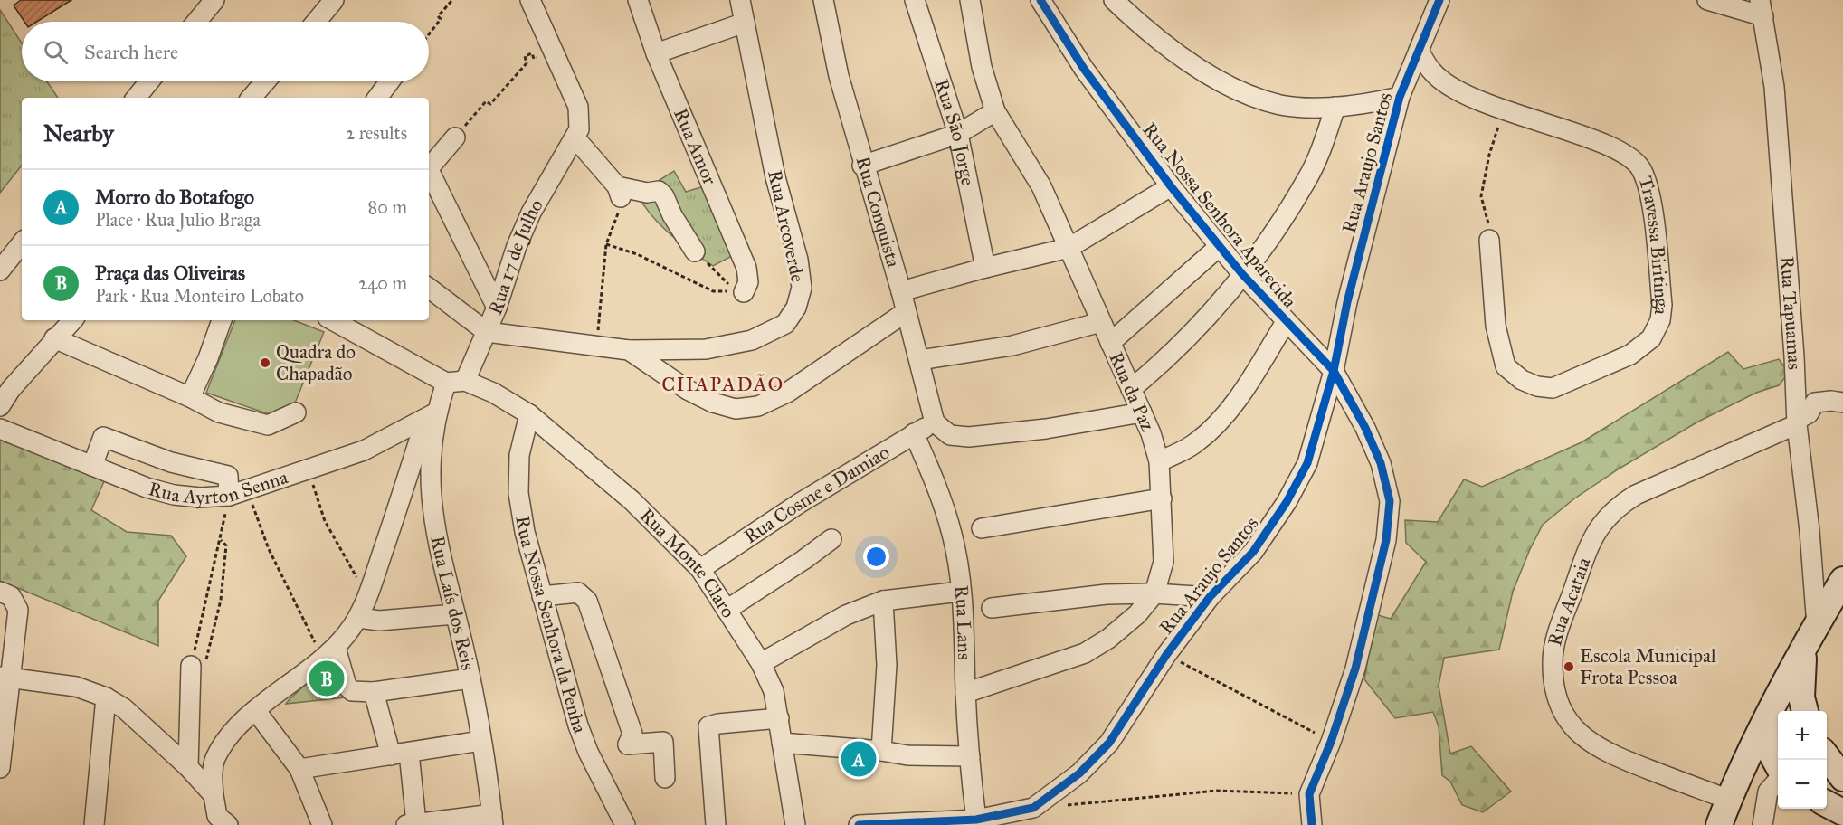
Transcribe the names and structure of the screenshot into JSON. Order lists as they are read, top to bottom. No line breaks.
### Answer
{"streets":{"street":["Rua São Jorge","Rua Amor","Rua Araujo Santos","Rua Conquista","Rua Nossa Senhora Aparecida","Rua Arcoverde","Travessa Biritinga","Rua 17 de Julho","Rua Tapuamas","Rua da Paz","Rua Ayrton Senna","Rua Cosme e Damiao","Rua Monte Claro","Rua Acataia","Rua Laís dos Reis","Rua Lans","Rua Nossa Senhora da Penha"]},"crossings":[["Rua Araujo Santos","Rua Nossa Senhora Aparecida"],["Rua Araujo Santos","Travessa Biritinga"],["Rua Araujo Santos","Rua Lans"],["Rua Conquista","Rua Cosme e Damiao"],["Rua Arcoverde","Rua 17 de Julho"],["Rua 17 de Julho","Rua Monte Claro"],["Rua 17 de Julho","Rua Laís dos Reis"],["Rua Tapuamas","Rua Acataia"],["Rua da Paz","Rua Lans"],["Rua Ayrton Senna","Rua Laís dos Reis"],["Rua Cosme e Damiao","Rua Monte Claro"],["Rua Cosme e Damiao","Rua Lans"],["Rua Monte Claro","Rua Laís dos Reis"],["Rua Monte Claro","Rua Nossa Senhora da Penha"]],"districts":["CHAPADÃO"],"places":["Quadra do Chapadão","Escola Municipal Frota Pessoa"],"page":{"search":"Search here","heading":["Nearby","2 results"],"list":[{"mark":"A","name":"Morro do Botafogo","note":"Place · Rua Julio Braga","value":"80 m"},{"mark":"B","name":"Praça das Oliveiras","note":"Park · Rua Monteiro Lobato","value":"240 m"}],"pins":["B","A"],"map_buttons":["+","−"]}}
